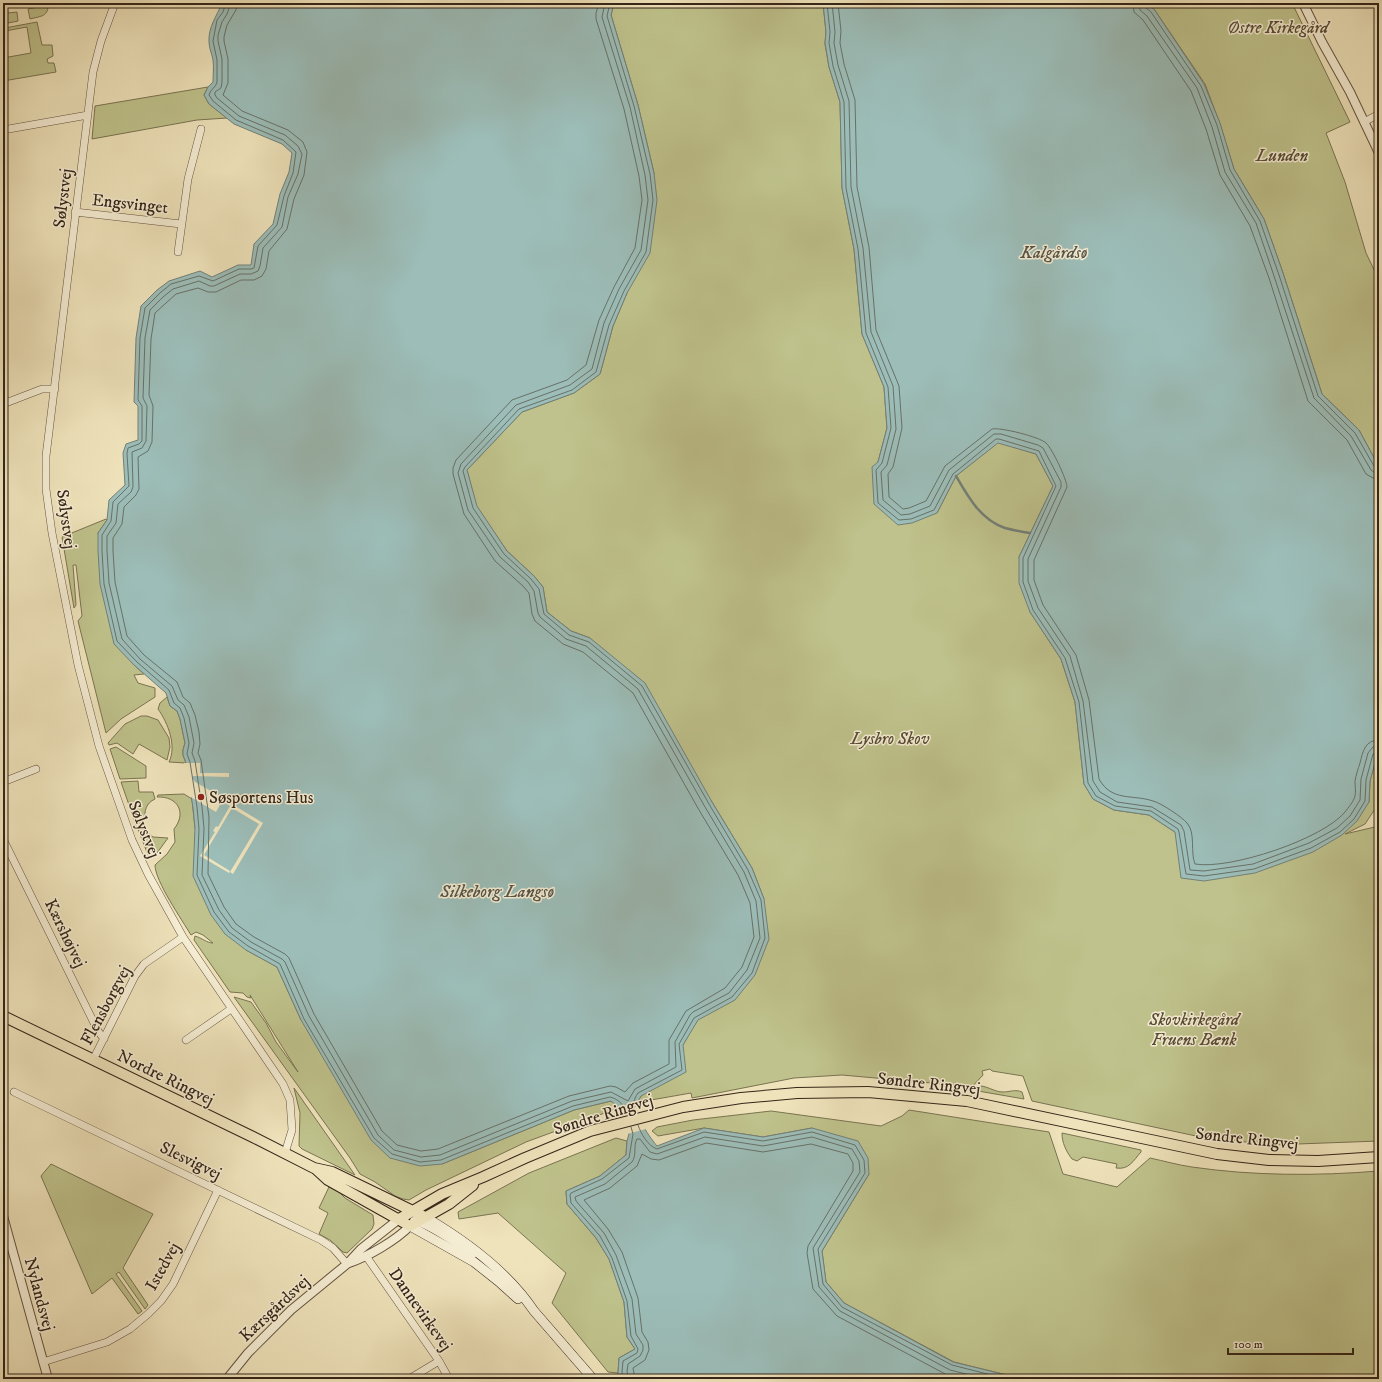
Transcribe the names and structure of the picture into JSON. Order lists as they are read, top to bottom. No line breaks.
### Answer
{"streets":{"main road":["Nordre Ringvej","Søndre Ringvej"],"street":["Sølystvej","Engsvinget","Kærshøjvej","Flensborgvej","Slesvigvej","Istedvej","Nylandsvej","Kærsgårdsvej","Dannevirkevej"]},"crossings":[["Sølystvej","Engsvinget"],["Sølystvej","Flensborgvej"],["Sølystvej","Nordre Ringvej"],["Kærshøjvej","Flensborgvej"],["Flensborgvej","Nordre Ringvej"],["Nordre Ringvej","Søndre Ringvej"],["Nordre Ringvej","Kærsgårdsvej"],["Søndre Ringvej","Kærsgårdsvej"],["Slesvigvej","Istedvej"],["Slesvigvej","Kærsgårdsvej"],["Istedvej","Nylandsvej"],["Kærsgårdsvej","Dannevirkevej"]],"water":["Kalgårdsø","Silkeborg Langsø"],"parks":["Østre Kirkegård","Lunden","Lysbro Skov","Skovkirkegård Fruens Bænk"],"places":["Søsportens Hus"],"scale_bar":"100 m"}
